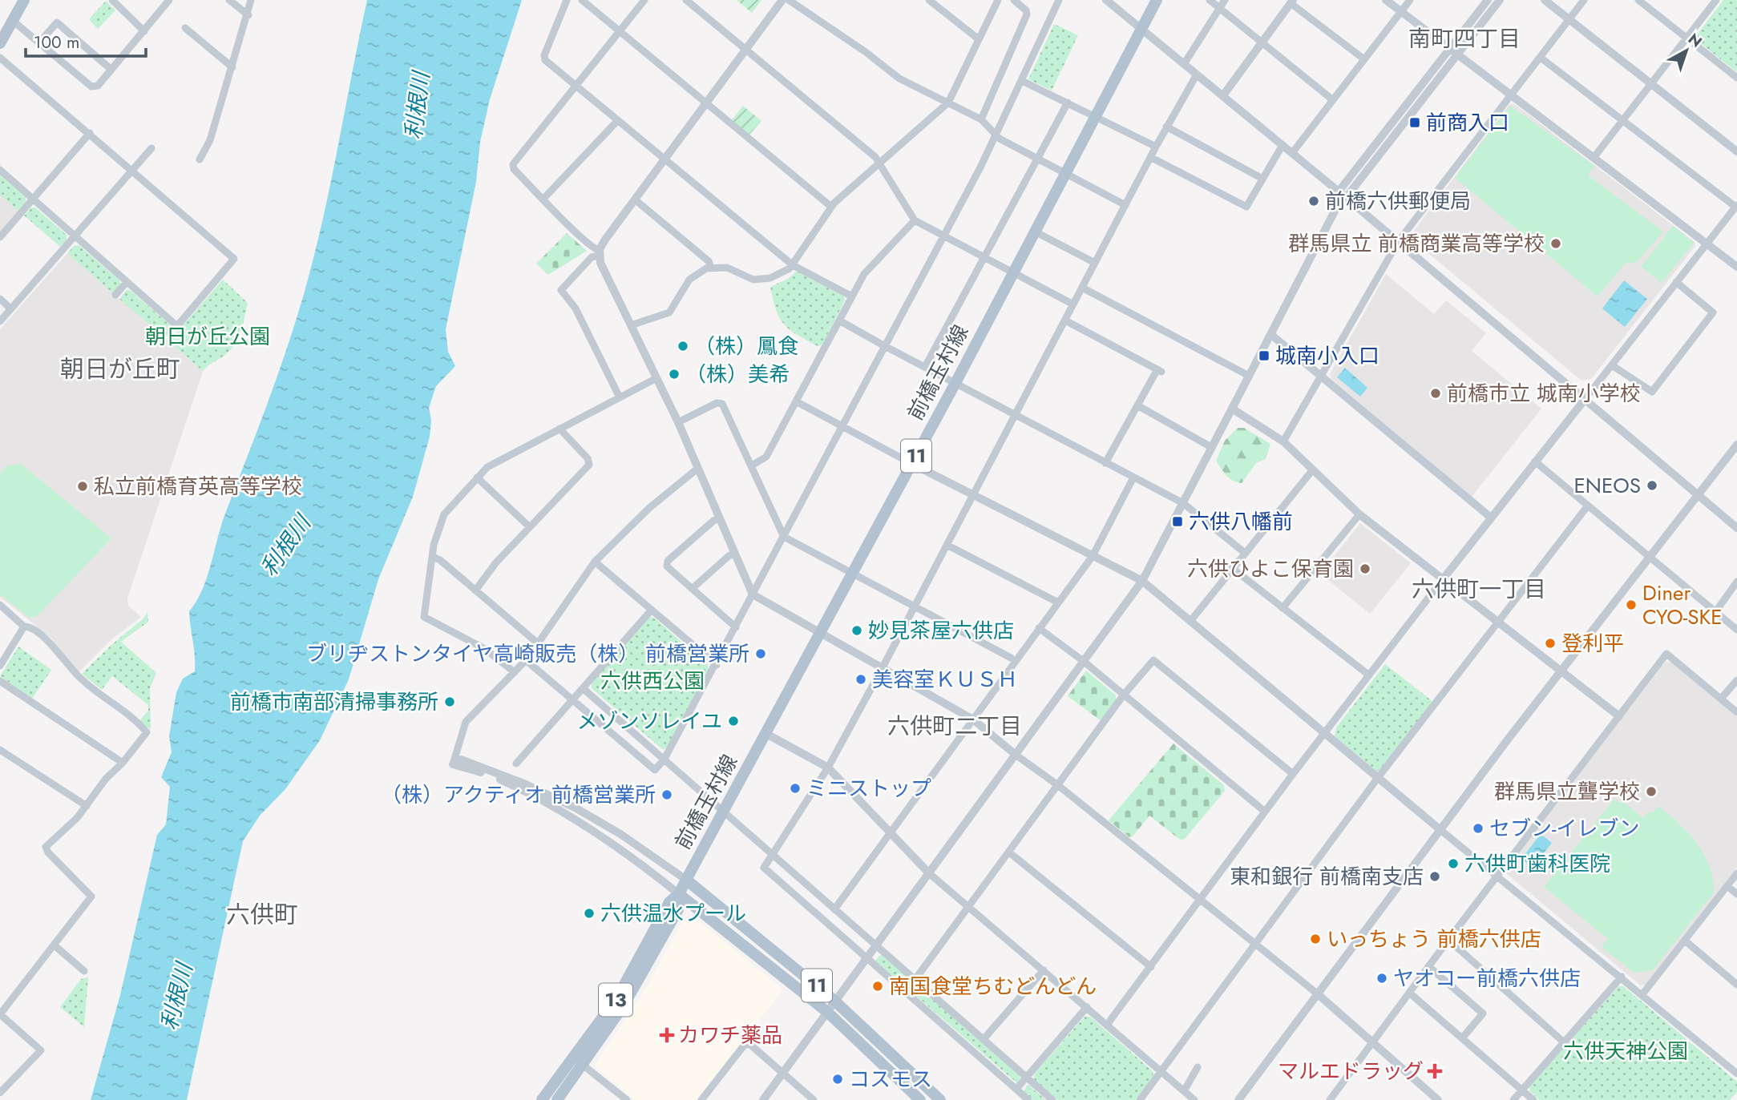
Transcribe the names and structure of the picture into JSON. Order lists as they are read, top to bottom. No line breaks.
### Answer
{"streets":{"main road":["前橋玉村線","11","13"]},"crossings":[["前橋玉村線","11"],["前橋玉村線","13"],["11","13"]],"districts":["南町四丁目","朝日が丘町","六供町一丁目","六供町二丁目","六供町"],"water":["利根川"],"parks":["朝日が丘公園","六供西公園","六供天神公園"],"places":{"transit":["前商入口","城南小入口","六供八幡前"],"other":["前橋六供郵便局","群馬県立 前橋商業高等学校","（株）鳳食","（株）美希","前橋市立 城南小学校","ENEOS","私立前橋育英高等学校","六供ひよこ保育園","Diner CYO-SKE","妙見茶屋六供店","登利平","ブリヂストンタイヤ高崎販売（株） 前橋営業所","美容室ＫＵＳＨ","前橋市南部清掃事務所","メゾンソレイユ","ミニストップ","群馬県立聾学校","（株）アクティオ 前橋営業所","セブン-イレブン","六供町歯科医院","東和銀行 前橋南支店","六供温水プール","いっちょう 前橋六供店","ヤオコー前橋六供店","南国食堂ちむどんどん","コスモス"],"health":["カワチ薬品","マルエドラッグ"]},"scale_bar":"100 m","north":"top right"}
